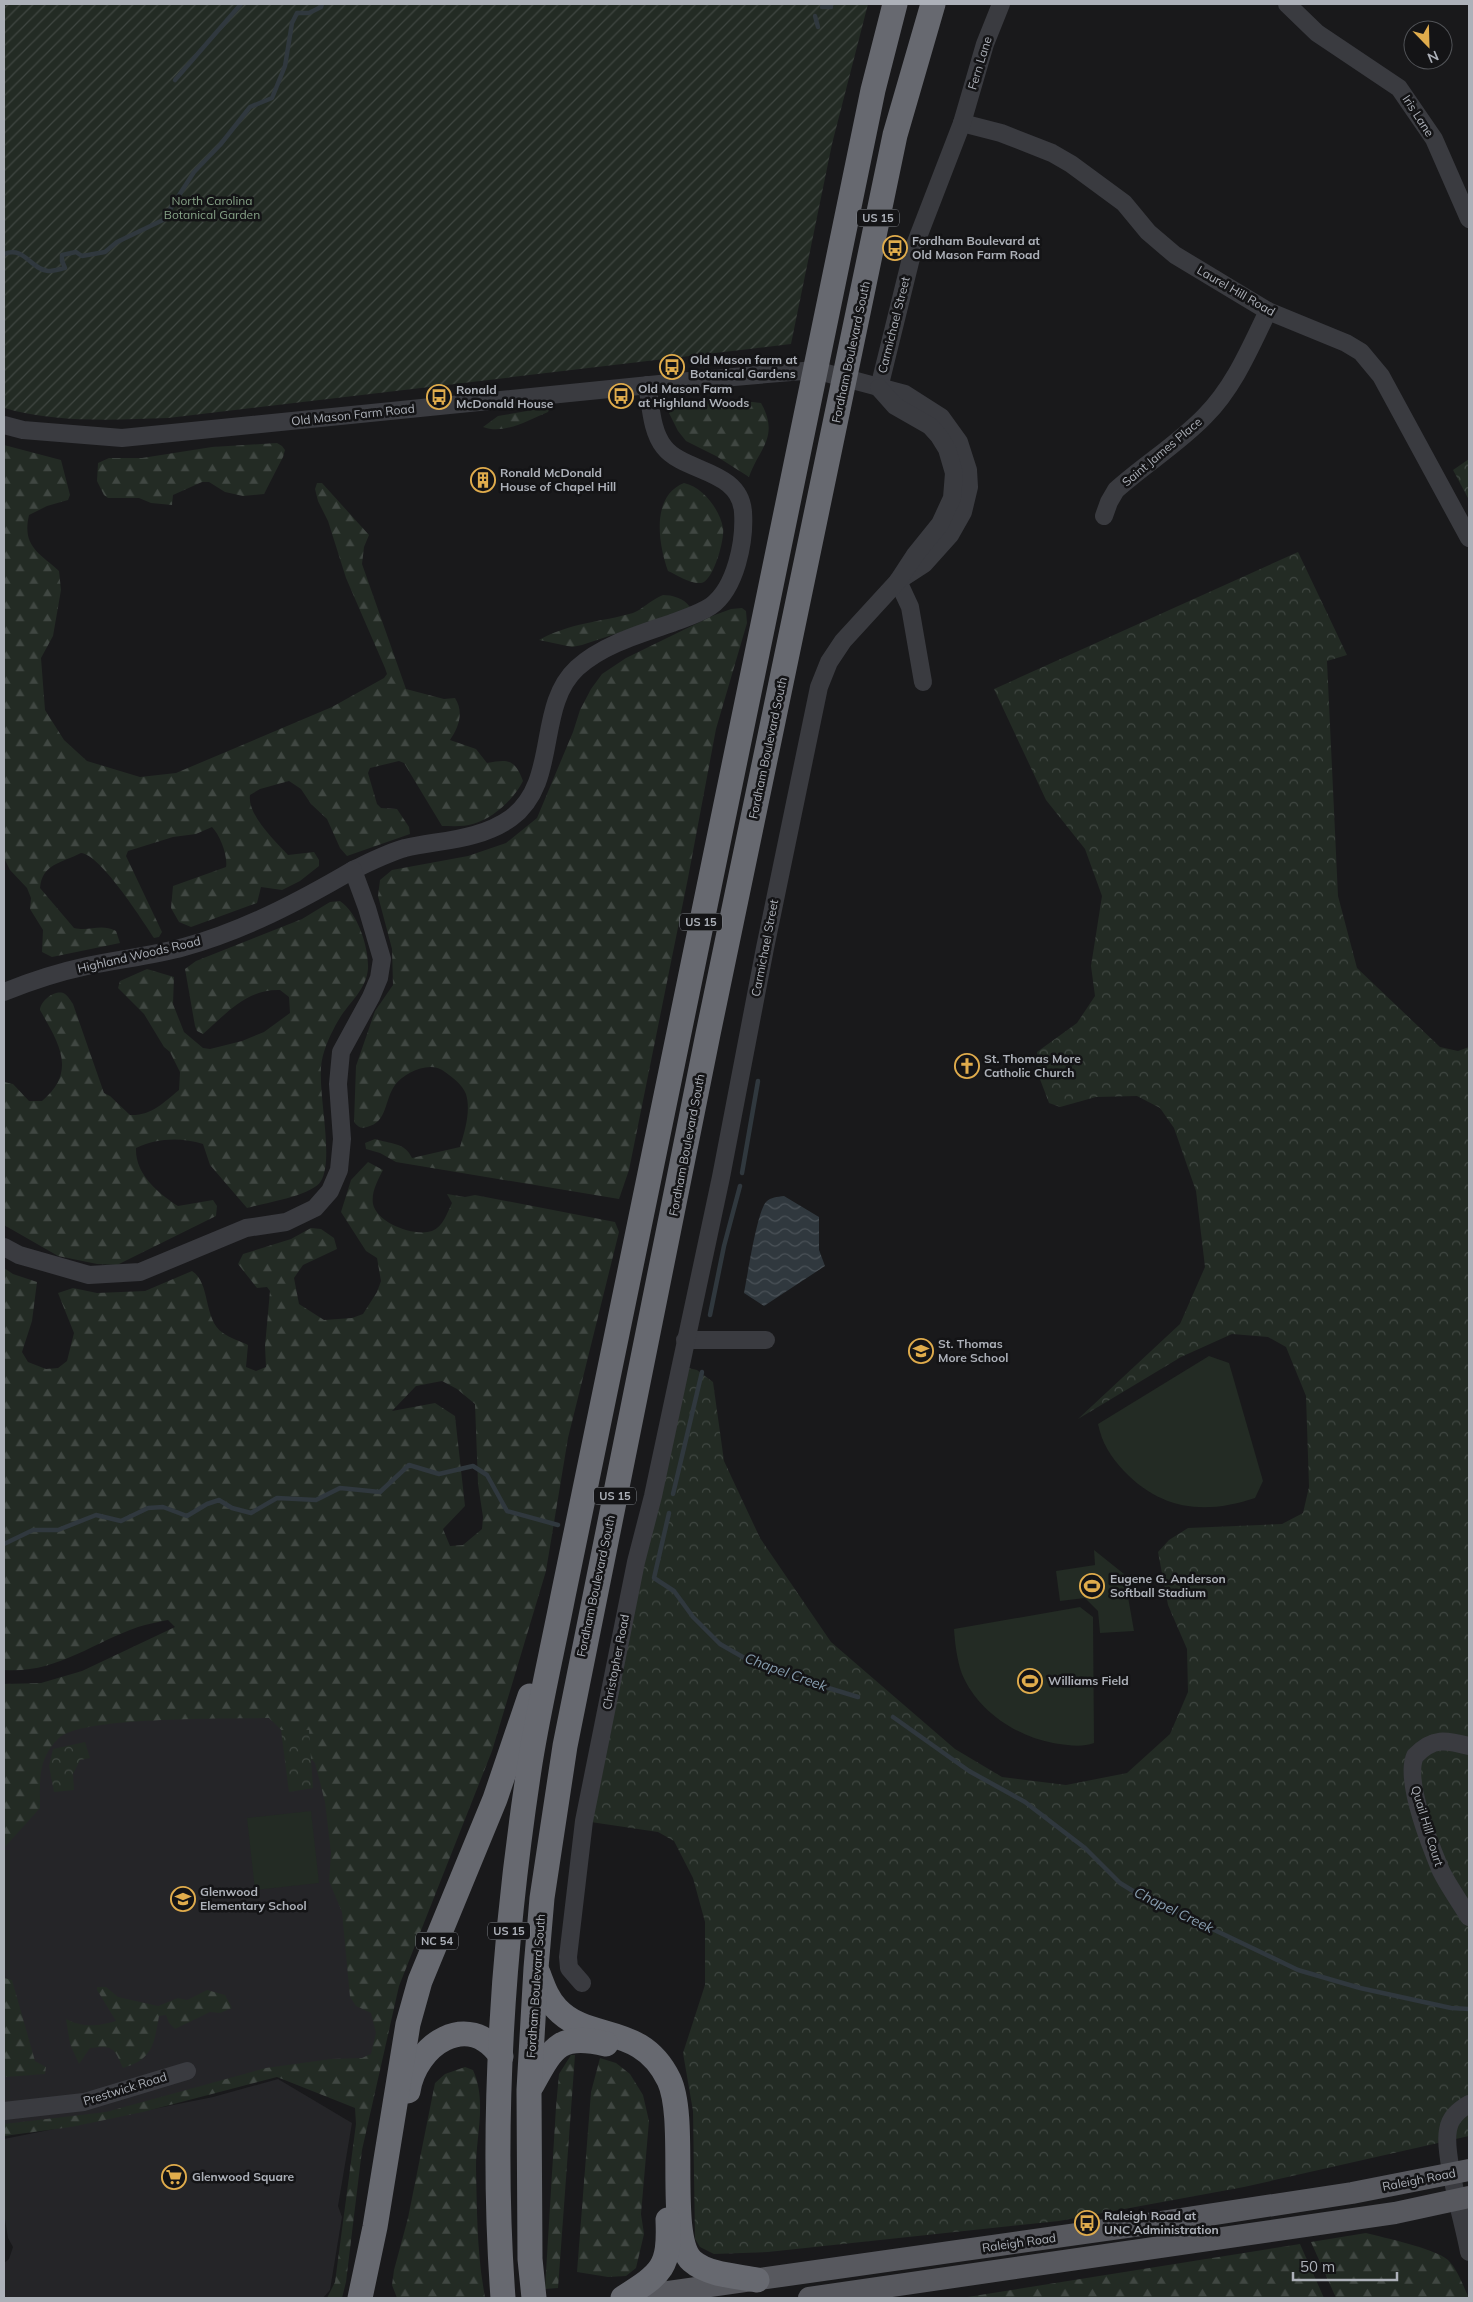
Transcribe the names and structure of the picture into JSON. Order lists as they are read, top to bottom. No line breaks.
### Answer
{"streets":{"highway":["US 15","Fordham Boulevard South","NC 54"],"main road":["Raleigh Road"],"street":["Fern Lane","Iris Lane","Laurel Hill Road","Carmichael Street","Old Mason Farm Road","Saint James Place","Highland Woods Road","Christopher Road","Quail Hill Court","Prestwick Road"]},"crossings":[["Fern Lane","Laurel Hill Road"],["Fern Lane","Carmichael Street"],["US 15","Old Mason Farm Road"],["US 15","NC 54"],["Laurel Hill Road","Carmichael Street"],["Laurel Hill Road","Saint James Place"],["Carmichael Street","Old Mason Farm Road"],["Carmichael Street","Christopher Road"],["Fordham Boulevard South","Old Mason Farm Road"],["Old Mason Farm Road","Highland Woods Road"]],"water":["Chapel Creek"],"parks":["North Carolina Botanical Garden"],"places":{"bus stop":["Fordham Boulevard at Old Mason Farm Road","Old Mason farm at Botanical Gardens","Old Mason Farm at Highland Woods","Ronald McDonald House","Raleigh Road at UNC Administration"],"building":["Ronald McDonald House of Chapel Hill"],"church":["St. Thomas More Catholic Church"],"school or university":["St. Thomas More School","Glenwood Elementary School"],"sports":["Eugene G. Anderson Softball Stadium","Williams Field"],"supermarket":["Glenwood Square"]},"scale_bar":"50 m","north":"bottom right"}
